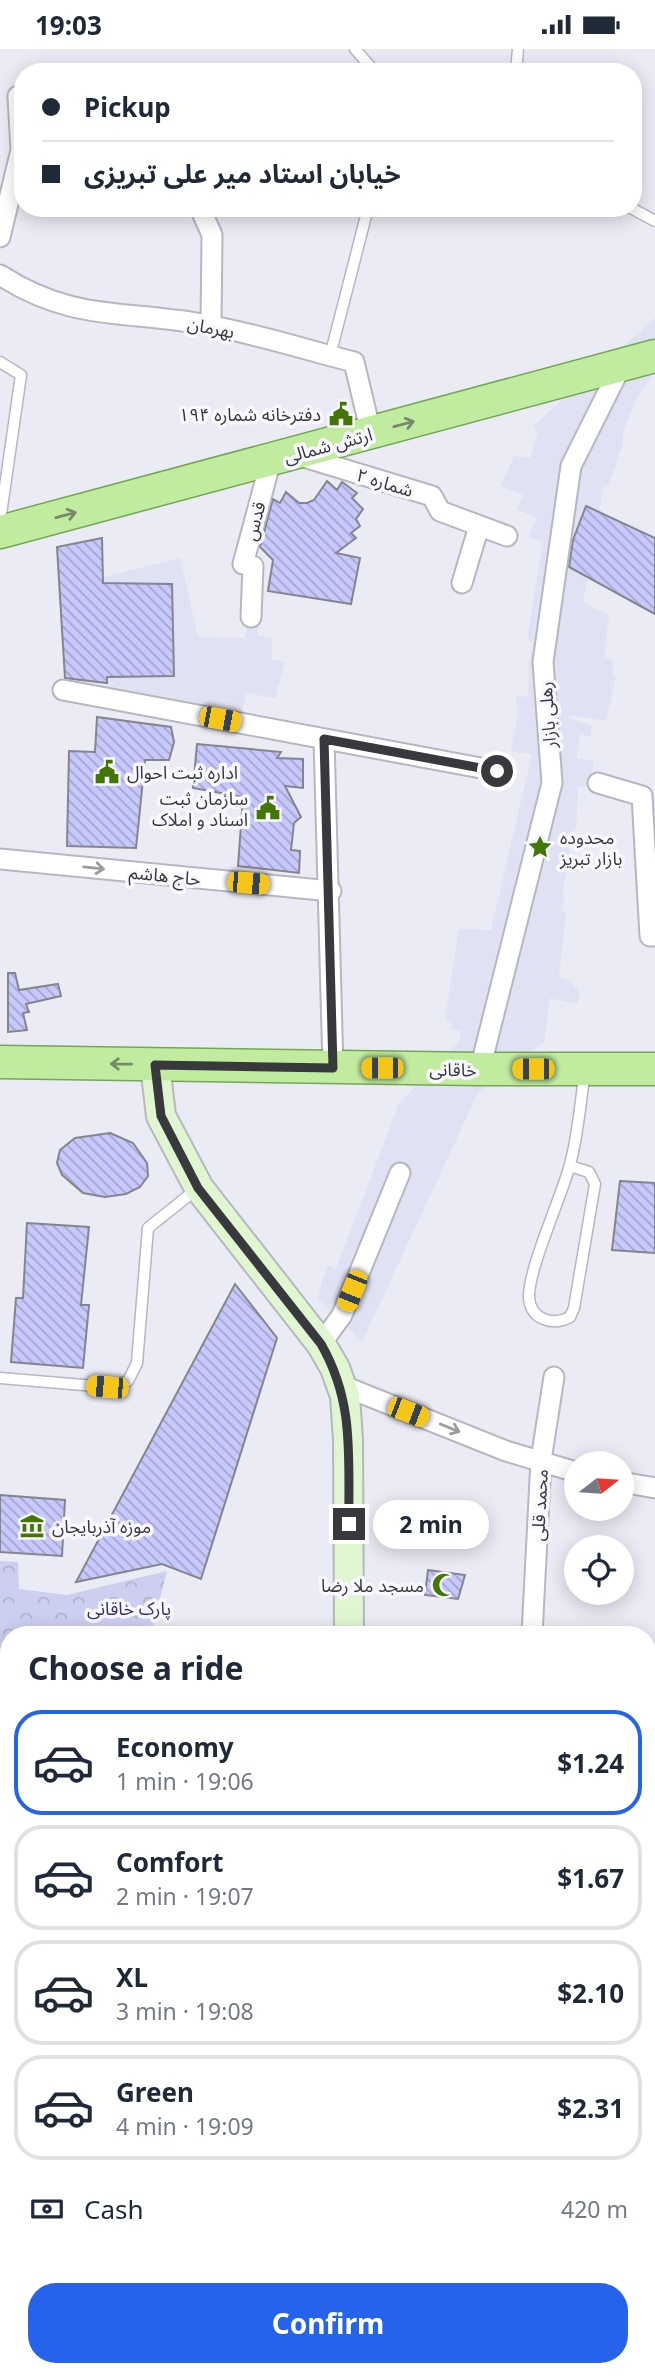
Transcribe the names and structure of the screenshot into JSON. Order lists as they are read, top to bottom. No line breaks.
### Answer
{"streets":{"main road":["ارتش شمالی","خاقانی"],"street":["بهرمان","شماره ۲","قدس","رهلی بازار","حاج هاشم","محمد قلی"]},"crossings":[["بهرمان","ارتش شمالی"],["ارتش شمالی","شماره ۲"],["ارتش شمالی","قدس"],["ارتش شمالی","رهلی بازار"],["شماره ۲","قدس"],["رهلی بازار","خاقانی"]],"one_way":["ارتش شمالی"],"parks":["پارک خاقانی"],"places":{"public building":["دفترخانه شماره ۱۹۴","اداره ثبت احوال","سازمان ثبت اسناد و املاک"],"place":["محدوده بازار تبریز"],"museum":["موزه آذربایجان"],"mosque":["مسجد ملا رضا"]},"north":"right","page":{"status":"19:03","banner":["Pickup","خیابان استاد میر علی تبریزی"],"bubble":"2 min","heading":"Choose a ride","list":[{"name":"Economy","note":"1 min · 19:06","value":"$1.24"},{"name":"Comfort","note":"2 min · 19:07","value":"$1.67"},{"name":"XL","note":"3 min · 19:08","value":"$2.10"},{"name":"Green","note":"4 min · 19:09","value":"$2.31"}],"pay":["Cash","420 m"],"buttons":"Confirm"}}
